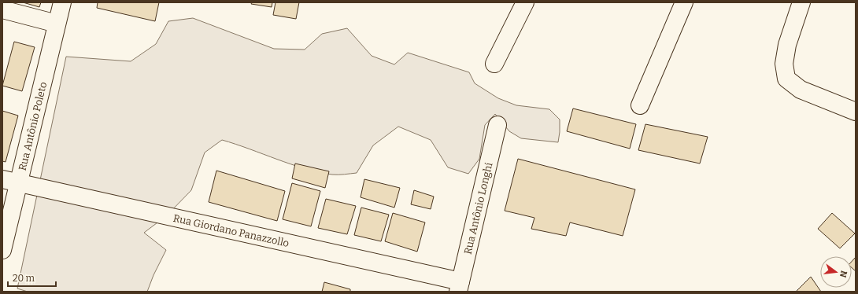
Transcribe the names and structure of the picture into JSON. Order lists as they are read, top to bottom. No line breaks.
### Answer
{"streets":{"street":["Rua Antônio Poleto","Rua Antônio Longhi","Rua Giordano Panazzollo"]},"crossings":[["Rua Antônio Poleto","Rua Giordano Panazzollo"],["Rua Antônio Longhi","Rua Giordano Panazzollo"]],"scale_bar":"20 m","north":"right"}
